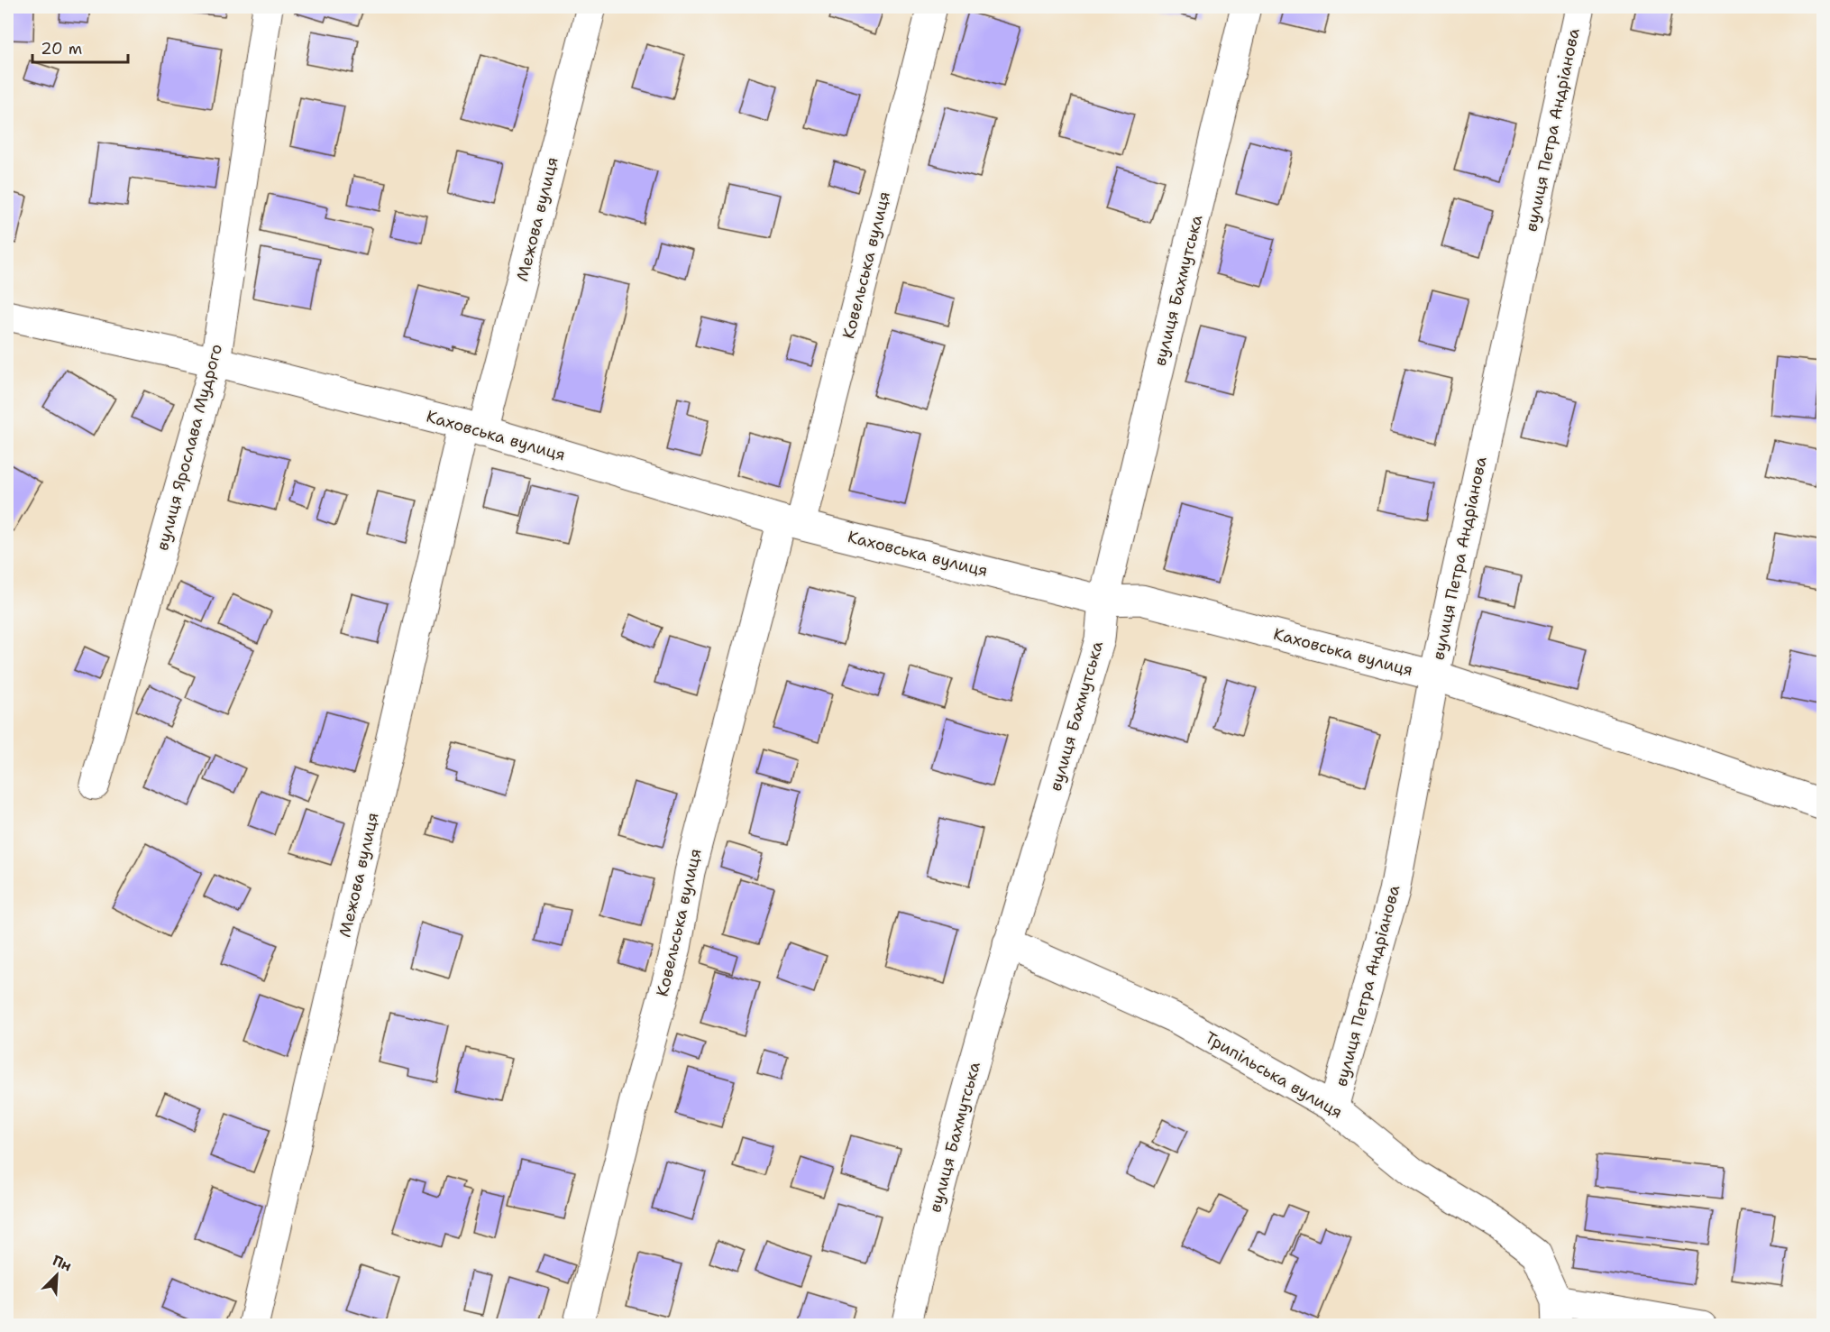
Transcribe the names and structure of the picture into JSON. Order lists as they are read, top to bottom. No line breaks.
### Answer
{"streets":{"street":["вулиця Петра Андріанова","Межова вулиця","Ковельська вулиця","вулиця Бахмутська","Каховська вулиця","вулиця Ярослава Мудрого","Трипільська вулиця"]},"crossings":[["вулиця Петра Андріанова","Каховська вулиця"],["вулиця Петра Андріанова","Трипільська вулиця"],["Межова вулиця","Каховська вулиця"],["Ковельська вулиця","Каховська вулиця"],["вулиця Бахмутська","Каховська вулиця"],["вулиця Бахмутська","Трипільська вулиця"],["Каховська вулиця","вулиця Ярослава Мудрого"]],"scale_bar":"20 m","north":"top right"}
